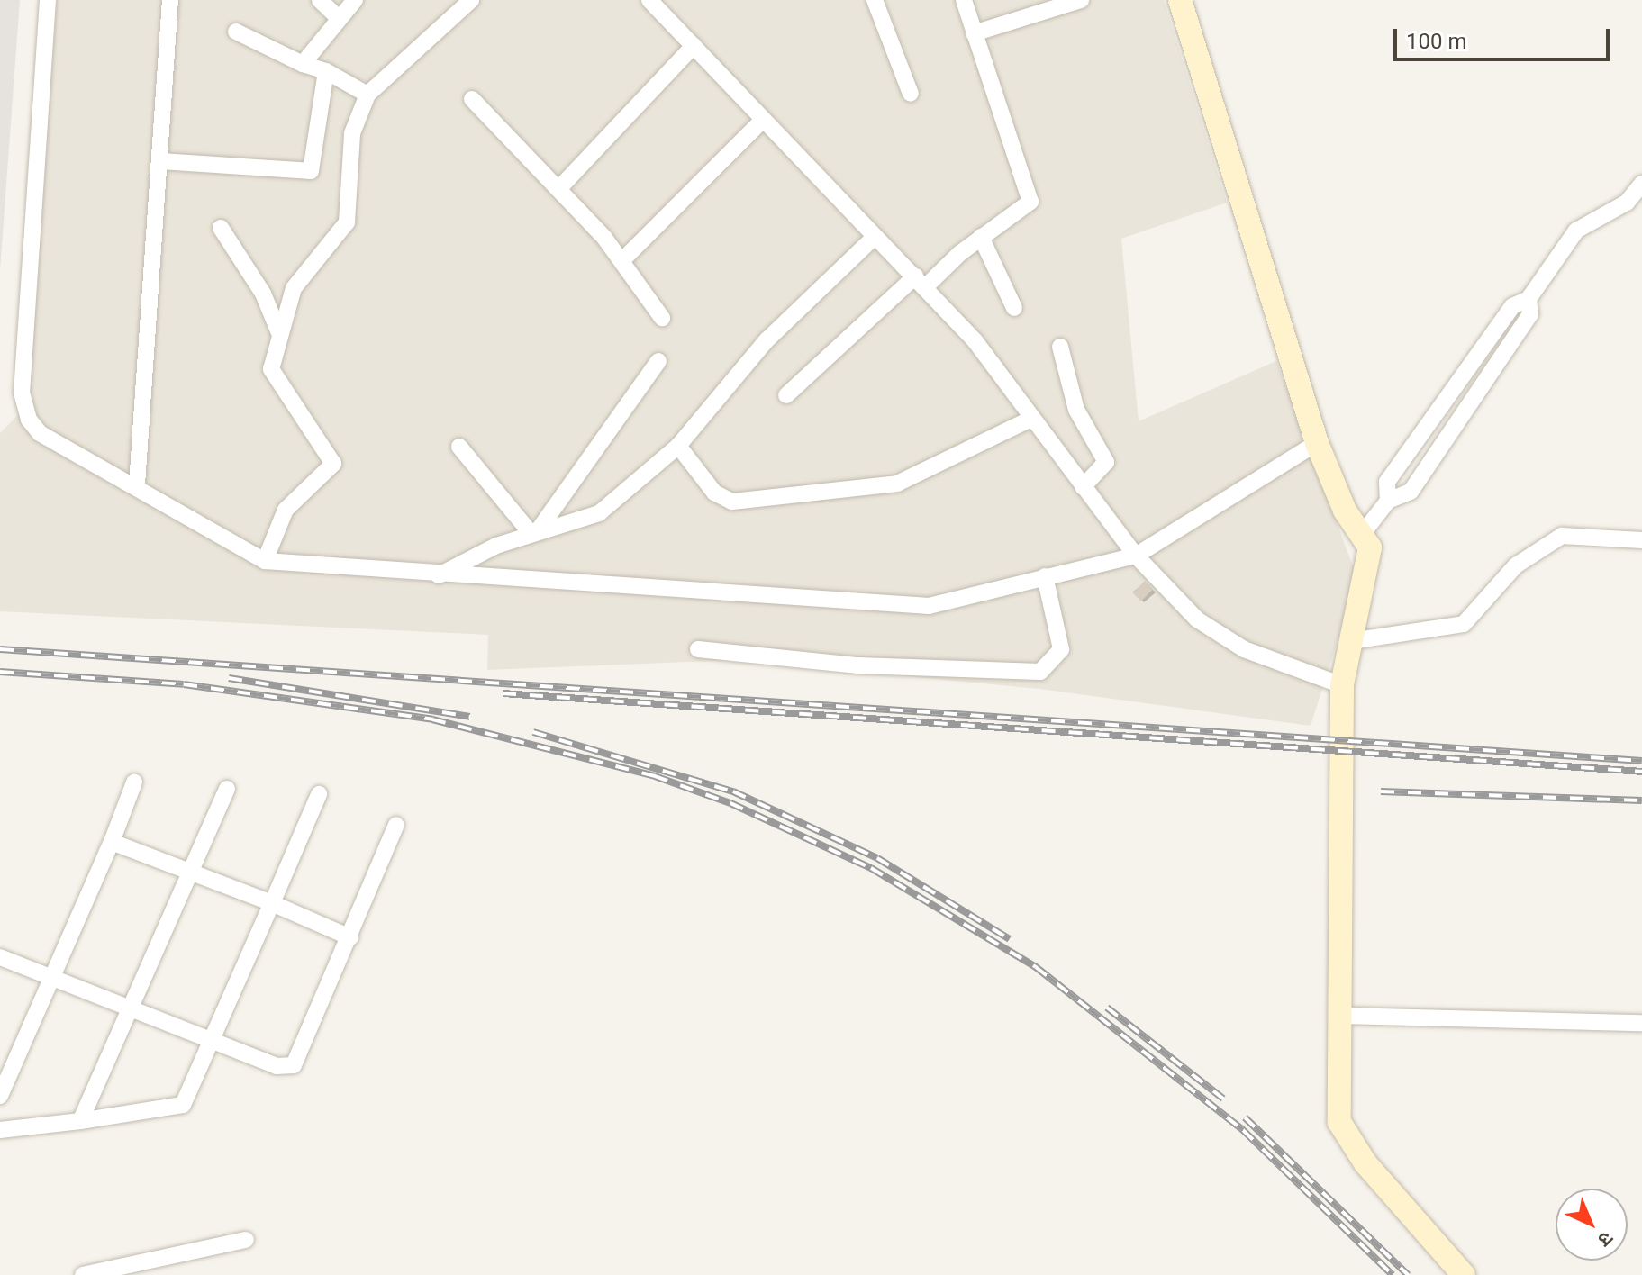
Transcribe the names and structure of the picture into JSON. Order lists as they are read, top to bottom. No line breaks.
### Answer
{"scale_bar":"100 m","north":"bottom right"}
